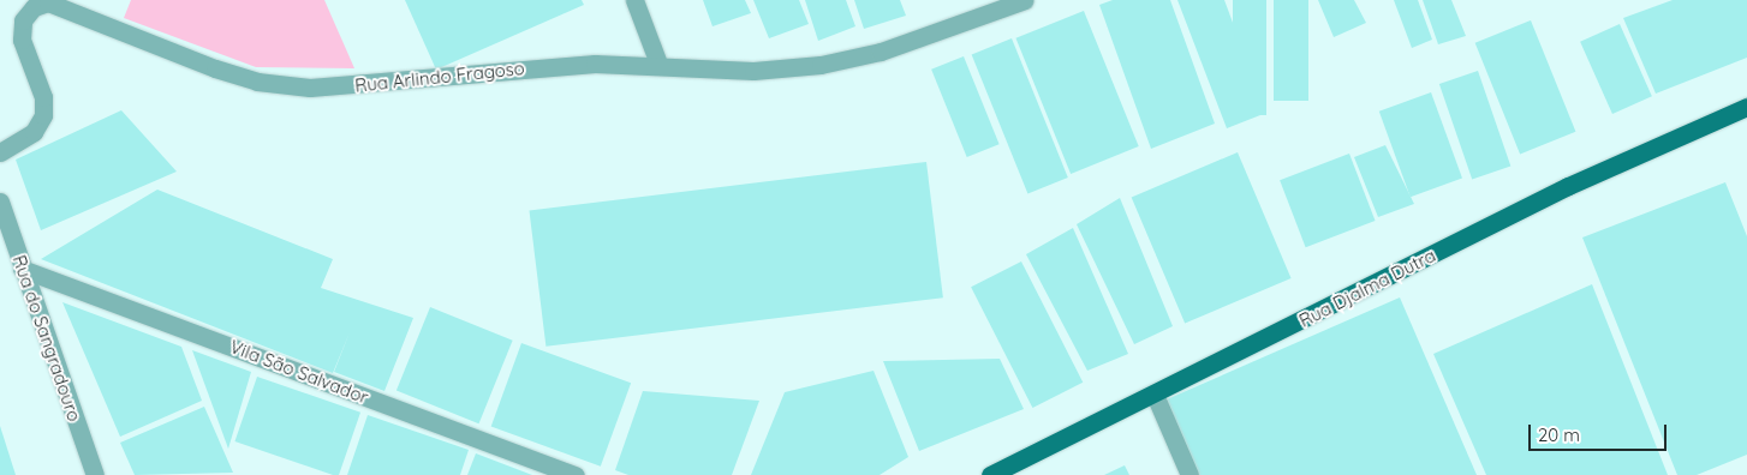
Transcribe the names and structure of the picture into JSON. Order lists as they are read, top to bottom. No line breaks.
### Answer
{"streets":{"main road":["Rua Djalma Dutra"],"street":["Rua Arlindo Fragoso","Rua do Sangradouro","Vila São Salvador"]},"crossings":[["Rua do Sangradouro","Vila São Salvador"]],"scale_bar":"20 m"}
